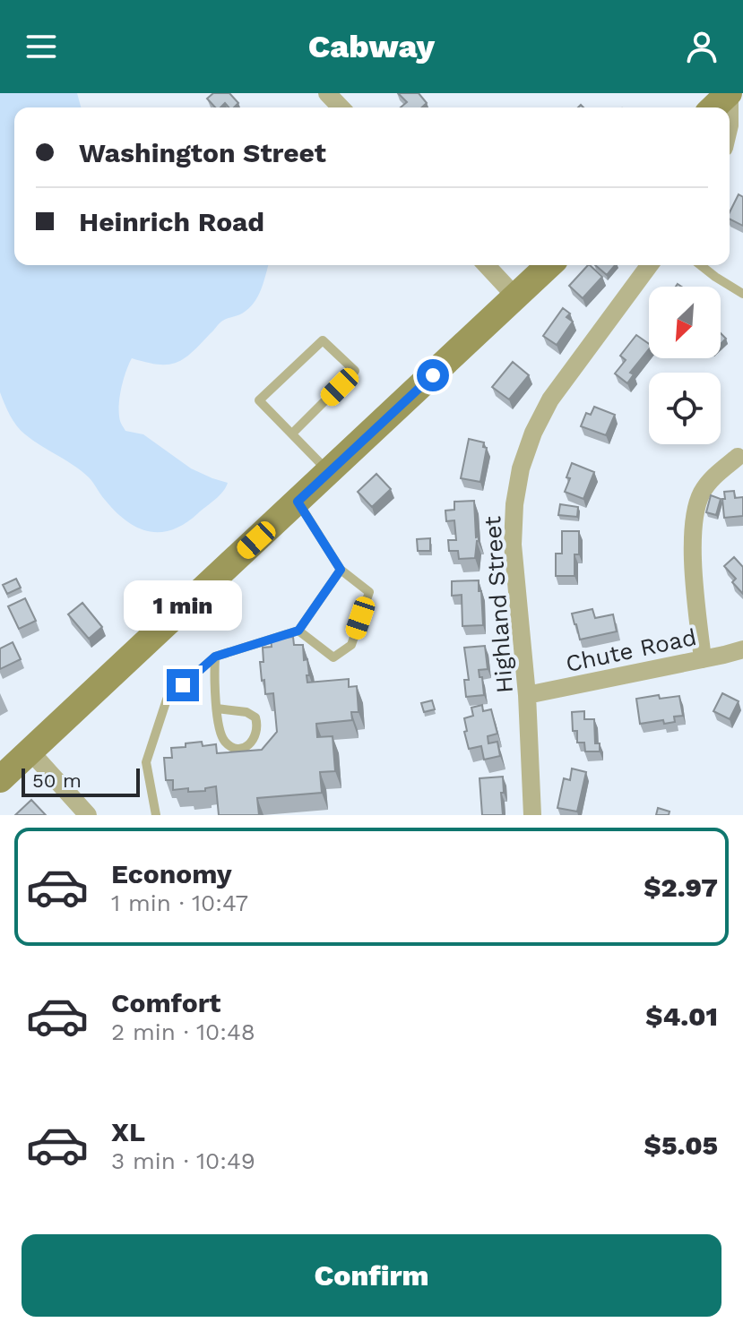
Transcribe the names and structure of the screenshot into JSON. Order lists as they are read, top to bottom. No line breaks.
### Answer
{"streets":{"street":["Highland Street","Chute Road"]},"crossings":[["Highland Street","Chute Road"]],"scale_bar":"50 m","north":"bottom left","page":{"header":"Cabway","banner":["Washington Street","Heinrich Road"],"bubble":"1 min","scale":"50 m","list":[{"name":"Economy","note":"1 min · 10:47","value":"$2.97"},{"name":"Comfort","note":"2 min · 10:48","value":"$4.01"},{"name":"XL","note":"3 min · 10:49","value":"$5.05"}],"buttons":"Confirm"}}
